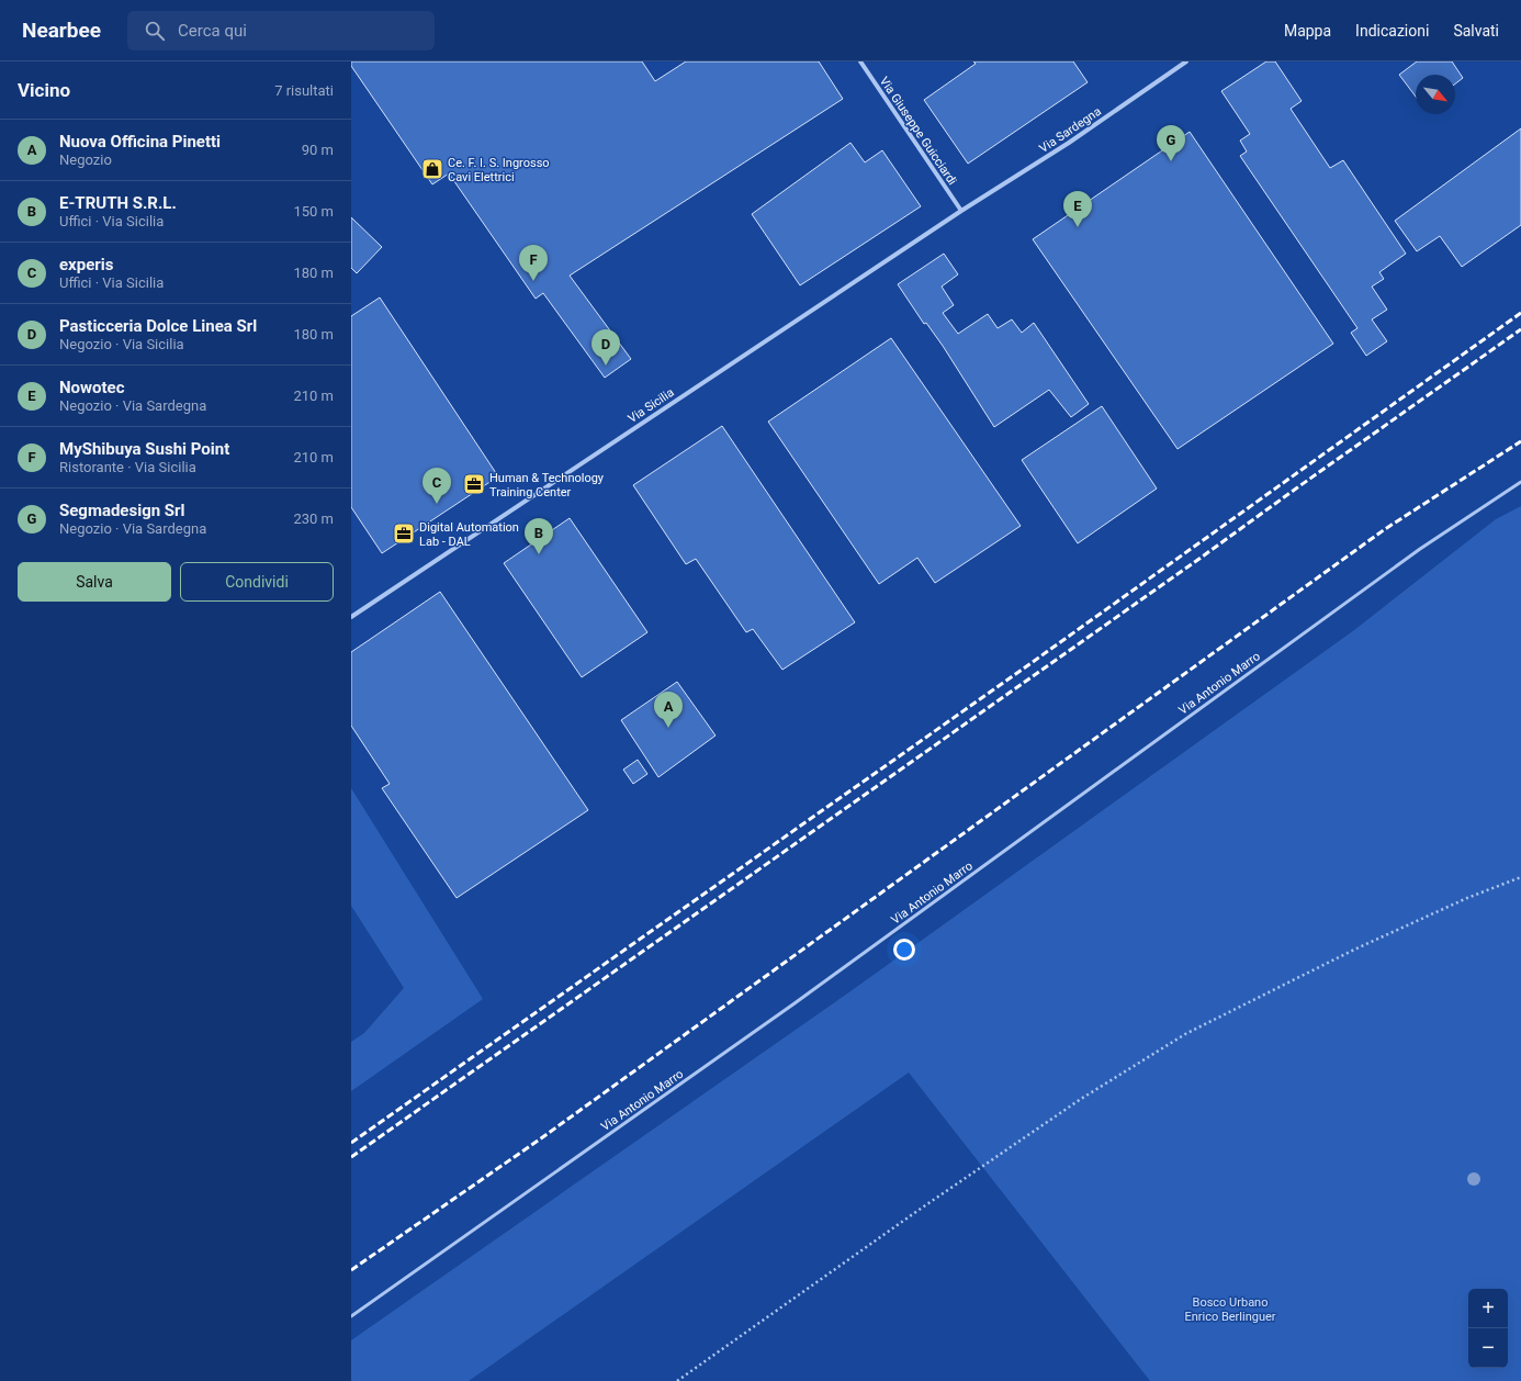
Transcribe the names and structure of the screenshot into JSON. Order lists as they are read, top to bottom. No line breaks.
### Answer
{"streets":{"street":["Via Sardegna","Via Giuseppe Guicciardi","Via Sicilia"],"lane":["Via Antonio Marro"]},"crossings":[["Via Sardegna","Via Giuseppe Guicciardi"],["Via Sardegna","Via Sicilia"],["Via Giuseppe Guicciardi","Via Sicilia"]],"parks":["Bosco Urbano Enrico Berlinguer"],"places":{"shop":["Ce. F. I. S. Ingrosso Cavi Elettrici"],"office":["Human & Technology Training Center","Digital Automation Lab - DAL"]},"north":"bottom right","page":{"header":"Nearbee","search":"Cerca qui","nav":["Mappa","Indicazioni","Salvati"],"heading":["Vicino","7 risultati"],"list":[{"mark":"A","name":"Nuova Officina Pinetti","note":"Negozio","value":"90 m"},{"mark":"B","name":"E-TRUTH S.R.L.","note":"Uffici · Via Sicilia","value":"150 m"},{"mark":"C","name":"experis","note":"Uffici · Via Sicilia","value":"180 m"},{"mark":"D","name":"Pasticceria Dolce Linea Srl","note":"Negozio · Via Sicilia","value":"180 m"},{"mark":"E","name":"Nowotec","note":"Negozio · Via Sardegna","value":"210 m"},{"mark":"F","name":"MyShibuya Sushi Point","note":"Ristorante · Via Sicilia","value":"210 m"},{"mark":"G","name":"Segmadesign Srl","note":"Negozio · Via Sardegna","value":"230 m"}],"pins":["G","E","F","D","C","B","A"],"buttons":["Salva","Condividi"],"map_buttons":["+","−"]}}
